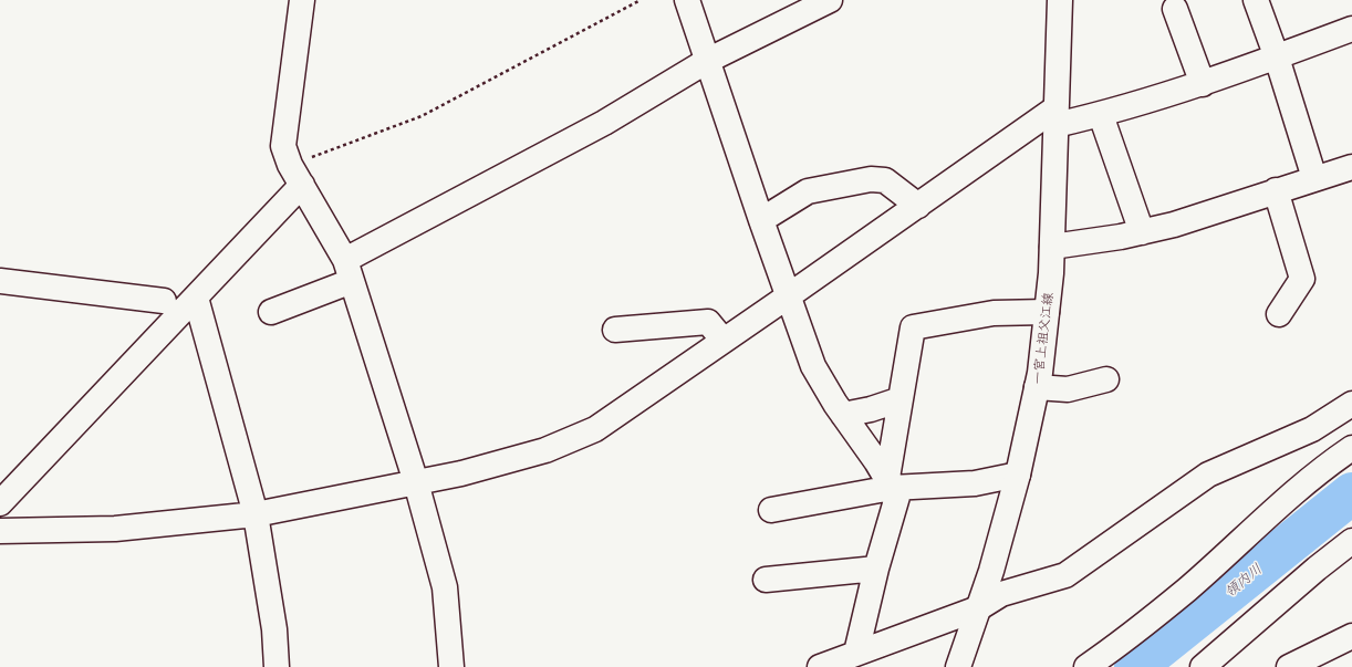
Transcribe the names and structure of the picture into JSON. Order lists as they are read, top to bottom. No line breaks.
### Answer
{"streets":{"street":["一宮上祖父江線"]},"water":["領内川"]}
